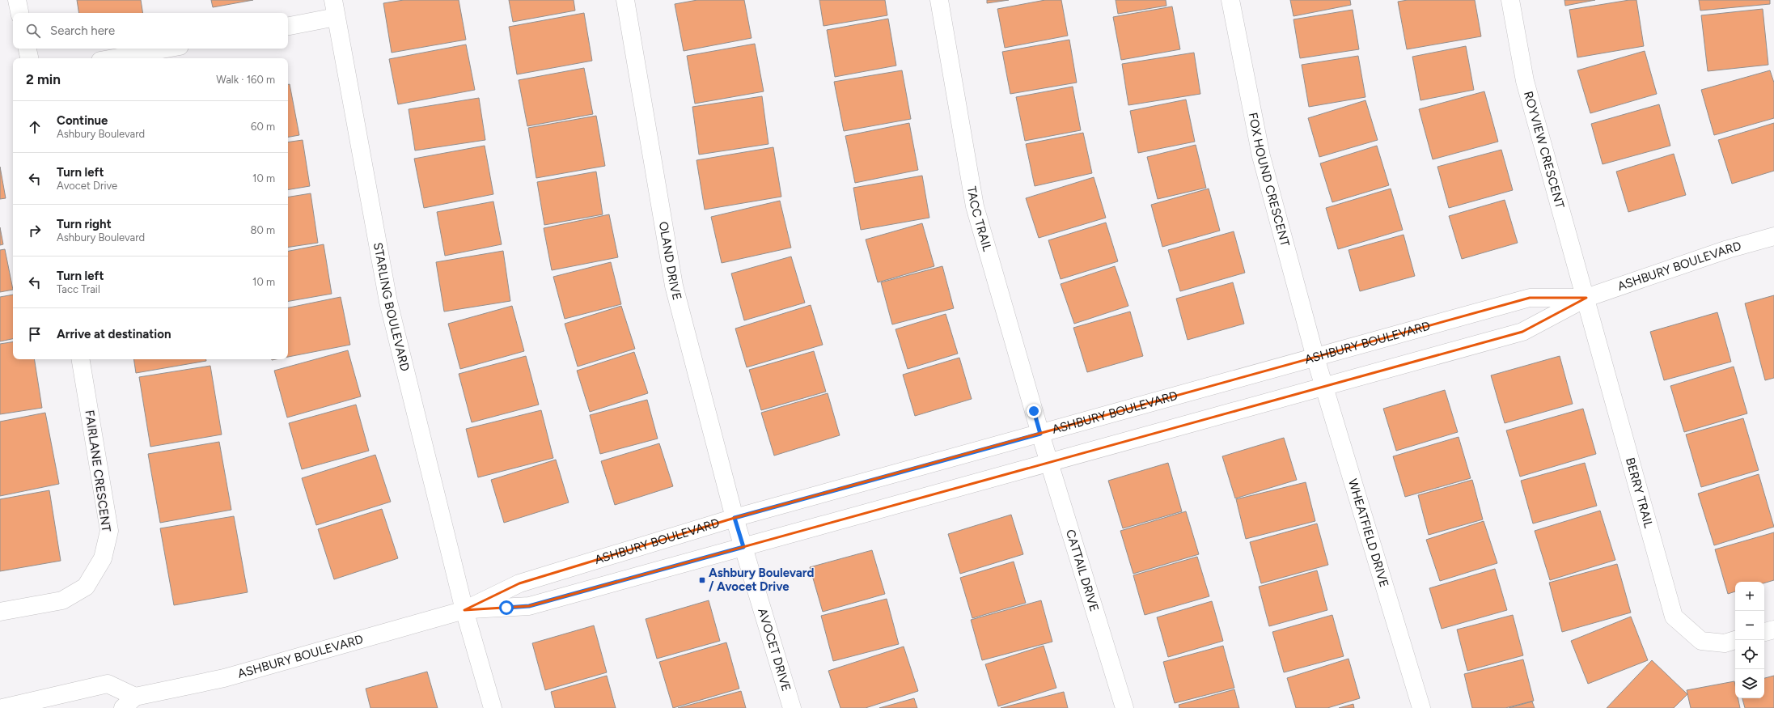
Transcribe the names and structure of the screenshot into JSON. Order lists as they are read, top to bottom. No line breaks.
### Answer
{"streets":{"street":["ROYVIEW CRESCENT","FOX HOUND CRESCENT","TACC TRAIL","OLAND DRIVE","ASHBURY BOULEVARD","STARLING BOULEVARD","FAIRLANE CRESCENT","BERRY TRAIL","WHEATFIELD DRIVE","CATTAIL DRIVE","AVOCET DRIVE"]},"crossings":[["ROYVIEW CRESCENT","ASHBURY BOULEVARD"],["ROYVIEW CRESCENT","BERRY TRAIL"],["FOX HOUND CRESCENT","ASHBURY BOULEVARD"],["FOX HOUND CRESCENT","WHEATFIELD DRIVE"],["TACC TRAIL","ASHBURY BOULEVARD"],["TACC TRAIL","CATTAIL DRIVE"],["OLAND DRIVE","ASHBURY BOULEVARD"],["OLAND DRIVE","AVOCET DRIVE"],["ASHBURY BOULEVARD","STARLING BOULEVARD"],["ASHBURY BOULEVARD","BERRY TRAIL"],["ASHBURY BOULEVARD","WHEATFIELD DRIVE"],["ASHBURY BOULEVARD","CATTAIL DRIVE"],["ASHBURY BOULEVARD","AVOCET DRIVE"]],"places":{"transit":["Ashbury Boulevard / Avocet Drive"]},"page":{"search":"Search here","heading":["2 min","Walk · 160 m"],"list":[["Continue","Ashbury Boulevard","60 m"],["Turn left","Avocet Drive","10 m"],["Turn right","Ashbury Boulevard","80 m"],["Turn left","Tacc Trail","10 m"],"Arrive at destination"],"map_buttons":["+","−"]}}
